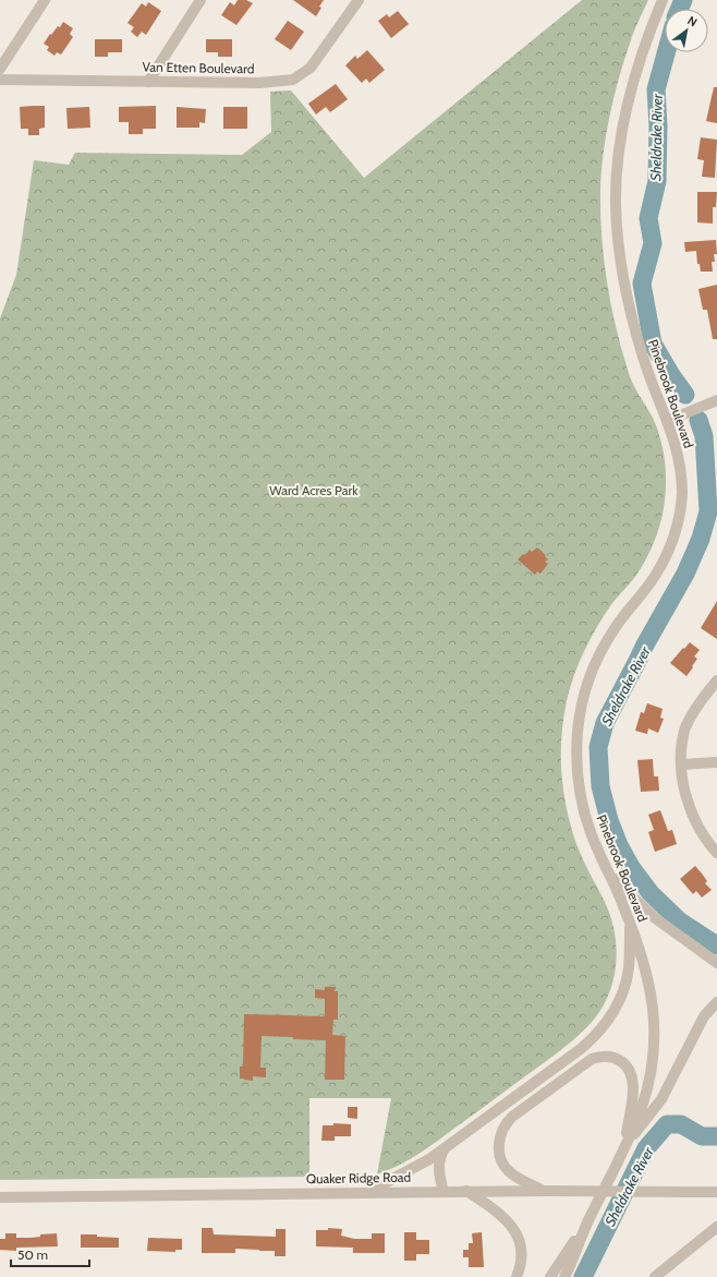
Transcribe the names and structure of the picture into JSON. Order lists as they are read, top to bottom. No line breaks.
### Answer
{"streets":{"street":["Van Etten Boulevard","Pinebrook Boulevard","Quaker Ridge Road"]},"water":["Sheldrake River"],"parks":["Ward Acres Park"],"scale_bar":"50 m","north":"top right"}
